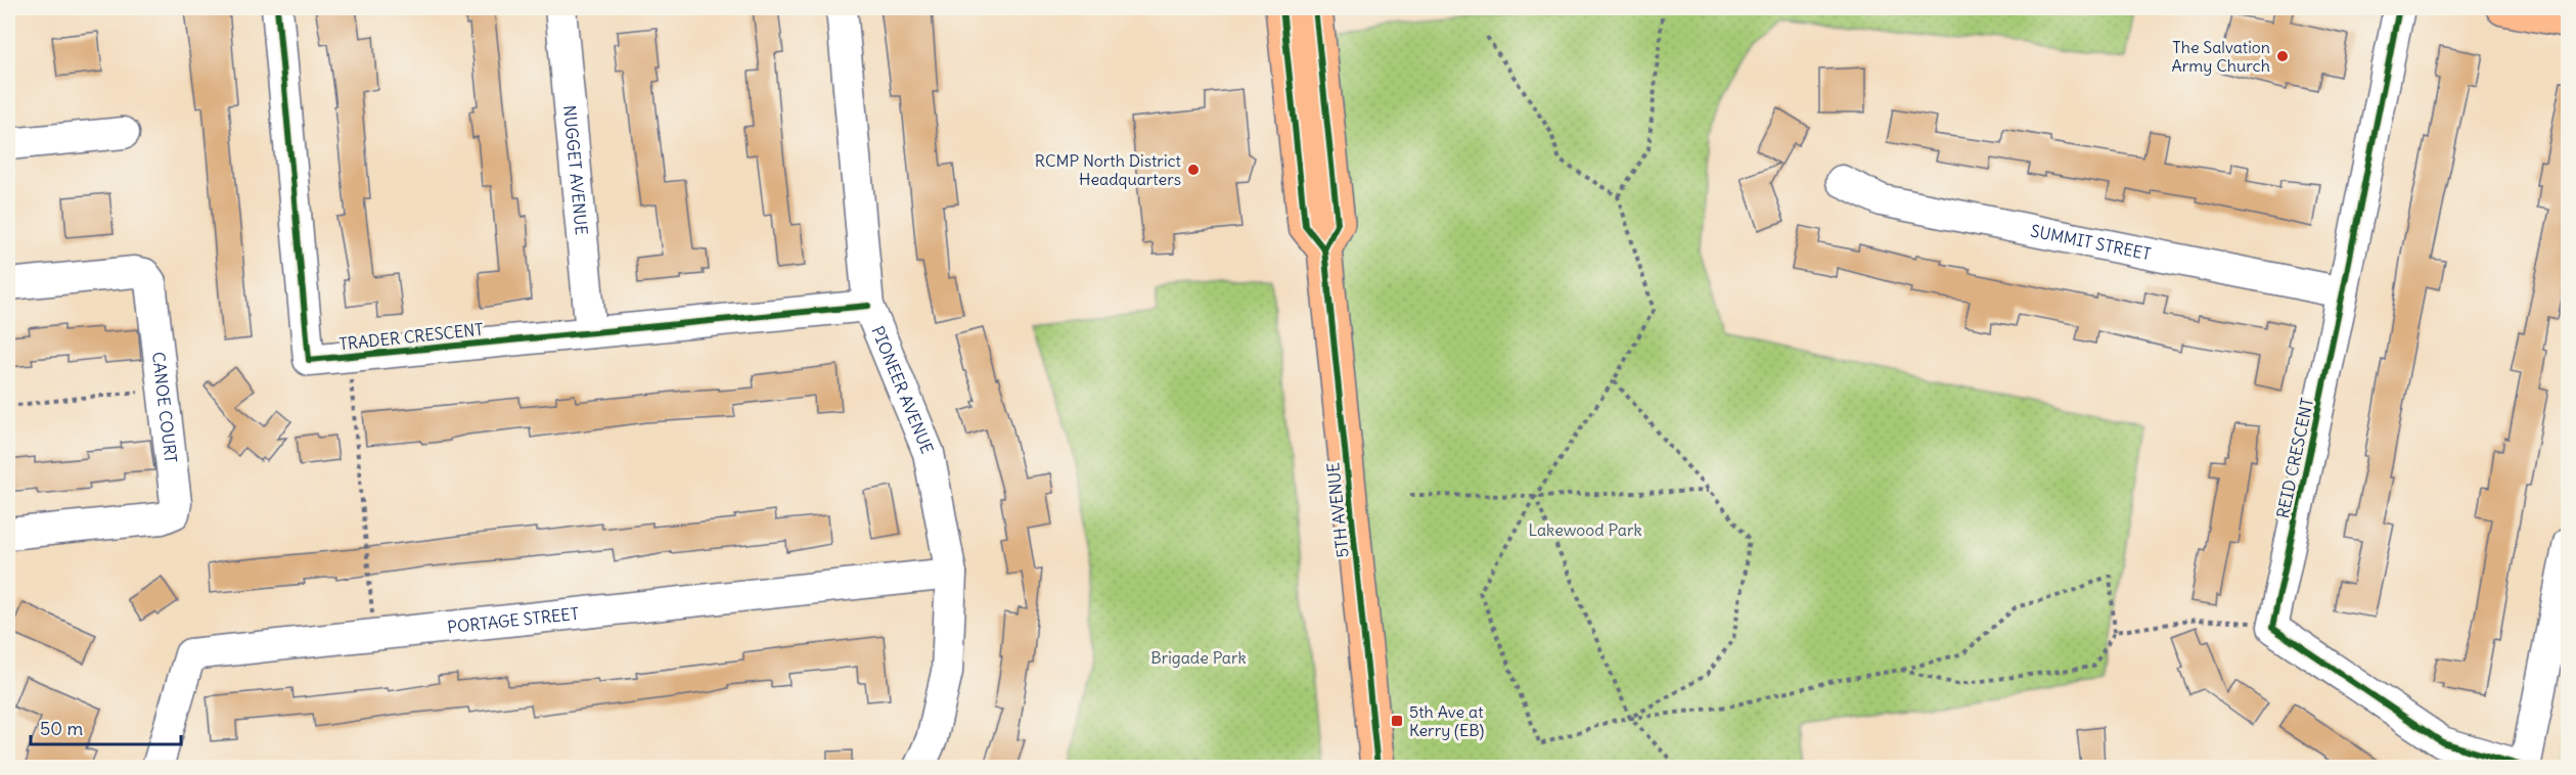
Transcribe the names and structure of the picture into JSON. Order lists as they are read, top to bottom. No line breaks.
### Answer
{"streets":{"main road":["5TH AVENUE"],"street":["NUGGET AVENUE","SUMMIT STREET","TRADER CRESCENT","PIONEER AVENUE","CANOE COURT","REID CRESCENT","PORTAGE STREET"]},"crossings":[["NUGGET AVENUE","TRADER CRESCENT"],["SUMMIT STREET","REID CRESCENT"],["TRADER CRESCENT","PIONEER AVENUE"],["PIONEER AVENUE","PORTAGE STREET"]],"parks":["Lakewood Park","Brigade Park"],"places":{"other":["The Salvation Army Church","RCMP North District Headquarters"],"transit":["5th Ave at Kerry (EB)"]},"scale_bar":"50 m"}
